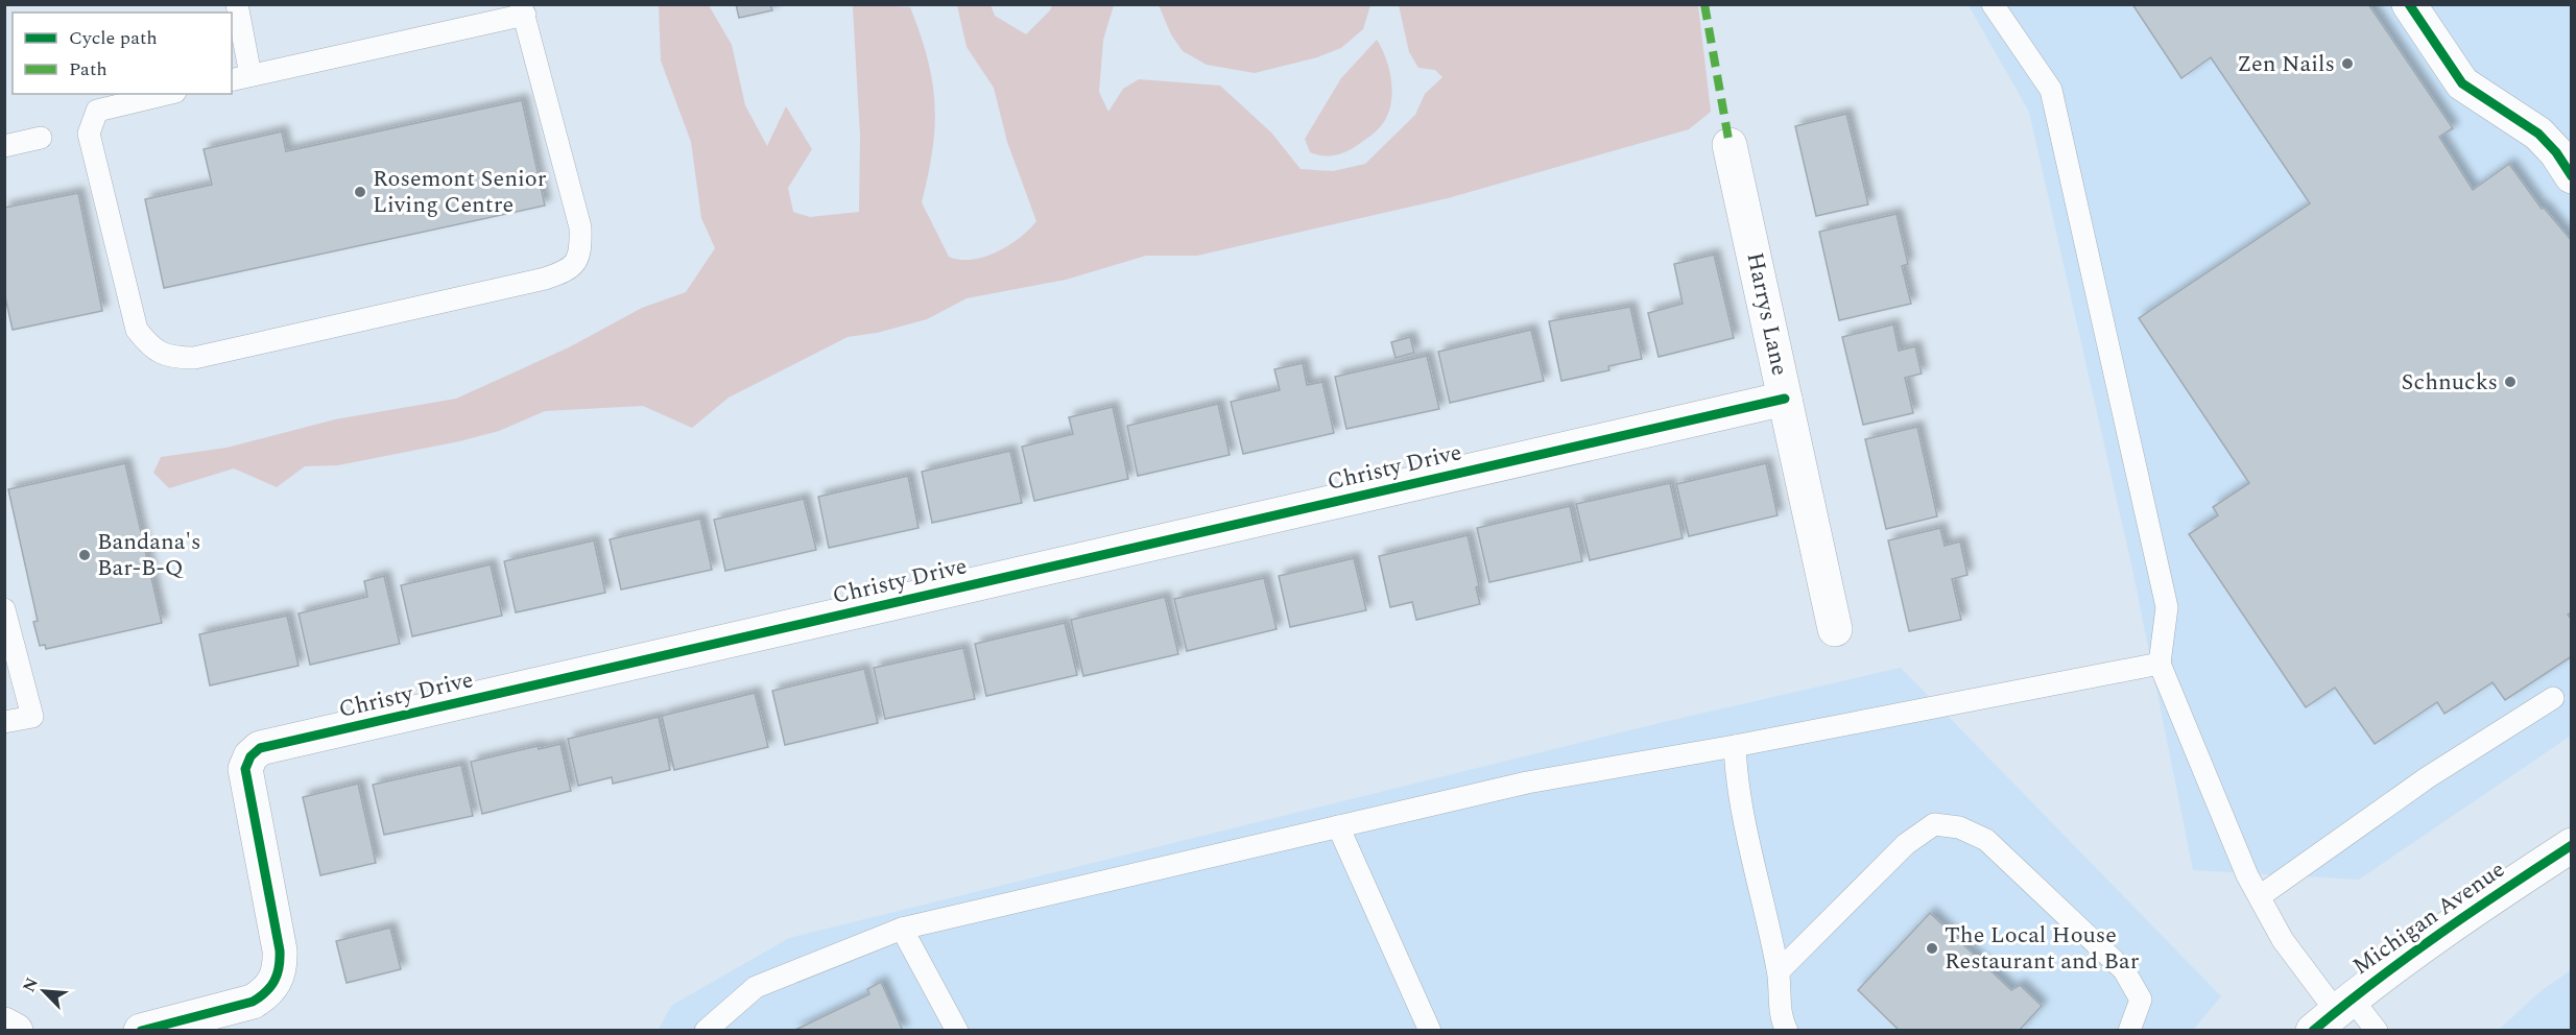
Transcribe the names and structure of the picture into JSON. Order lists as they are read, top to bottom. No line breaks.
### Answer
{"streets":{"street":["Harrys Lane","Christy Drive","Michigan Avenue"]},"crossings":[["Harrys Lane","Christy Drive"]],"places":["Zen Nails","Rosemont Senior Living Centre","Schnucks","Bandana's Bar-B-Q","The Local House Restaurant and Bar"],"legend":["Cycle path","Path"],"north":"top left"}
